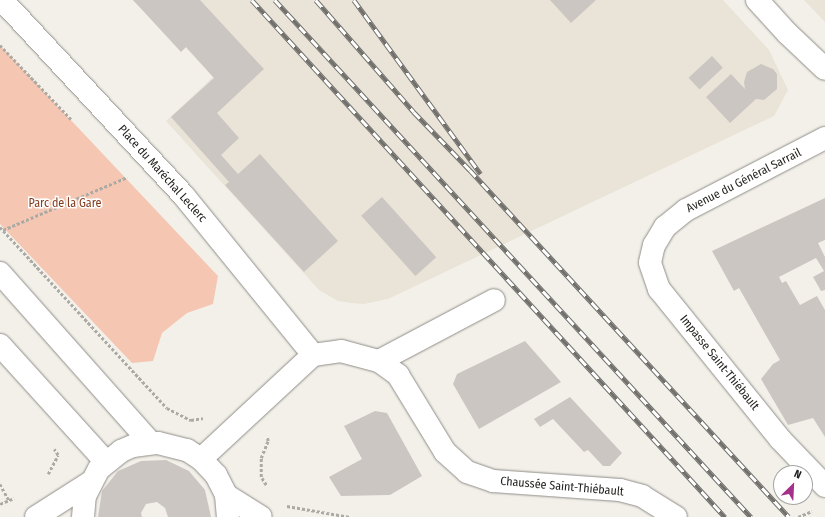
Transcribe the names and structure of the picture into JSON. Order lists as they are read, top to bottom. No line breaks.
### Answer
{"streets":{"street":["Place du Maréchal Leclerc","Avenue du Général Sarrail","Impasse Saint-Thiébault","Chaussée Saint-Thiébault"]},"crossings":[["Avenue du Général Sarrail","Impasse Saint-Thiébault"]],"parks":["Parc de la Gare"],"north":"top right"}
